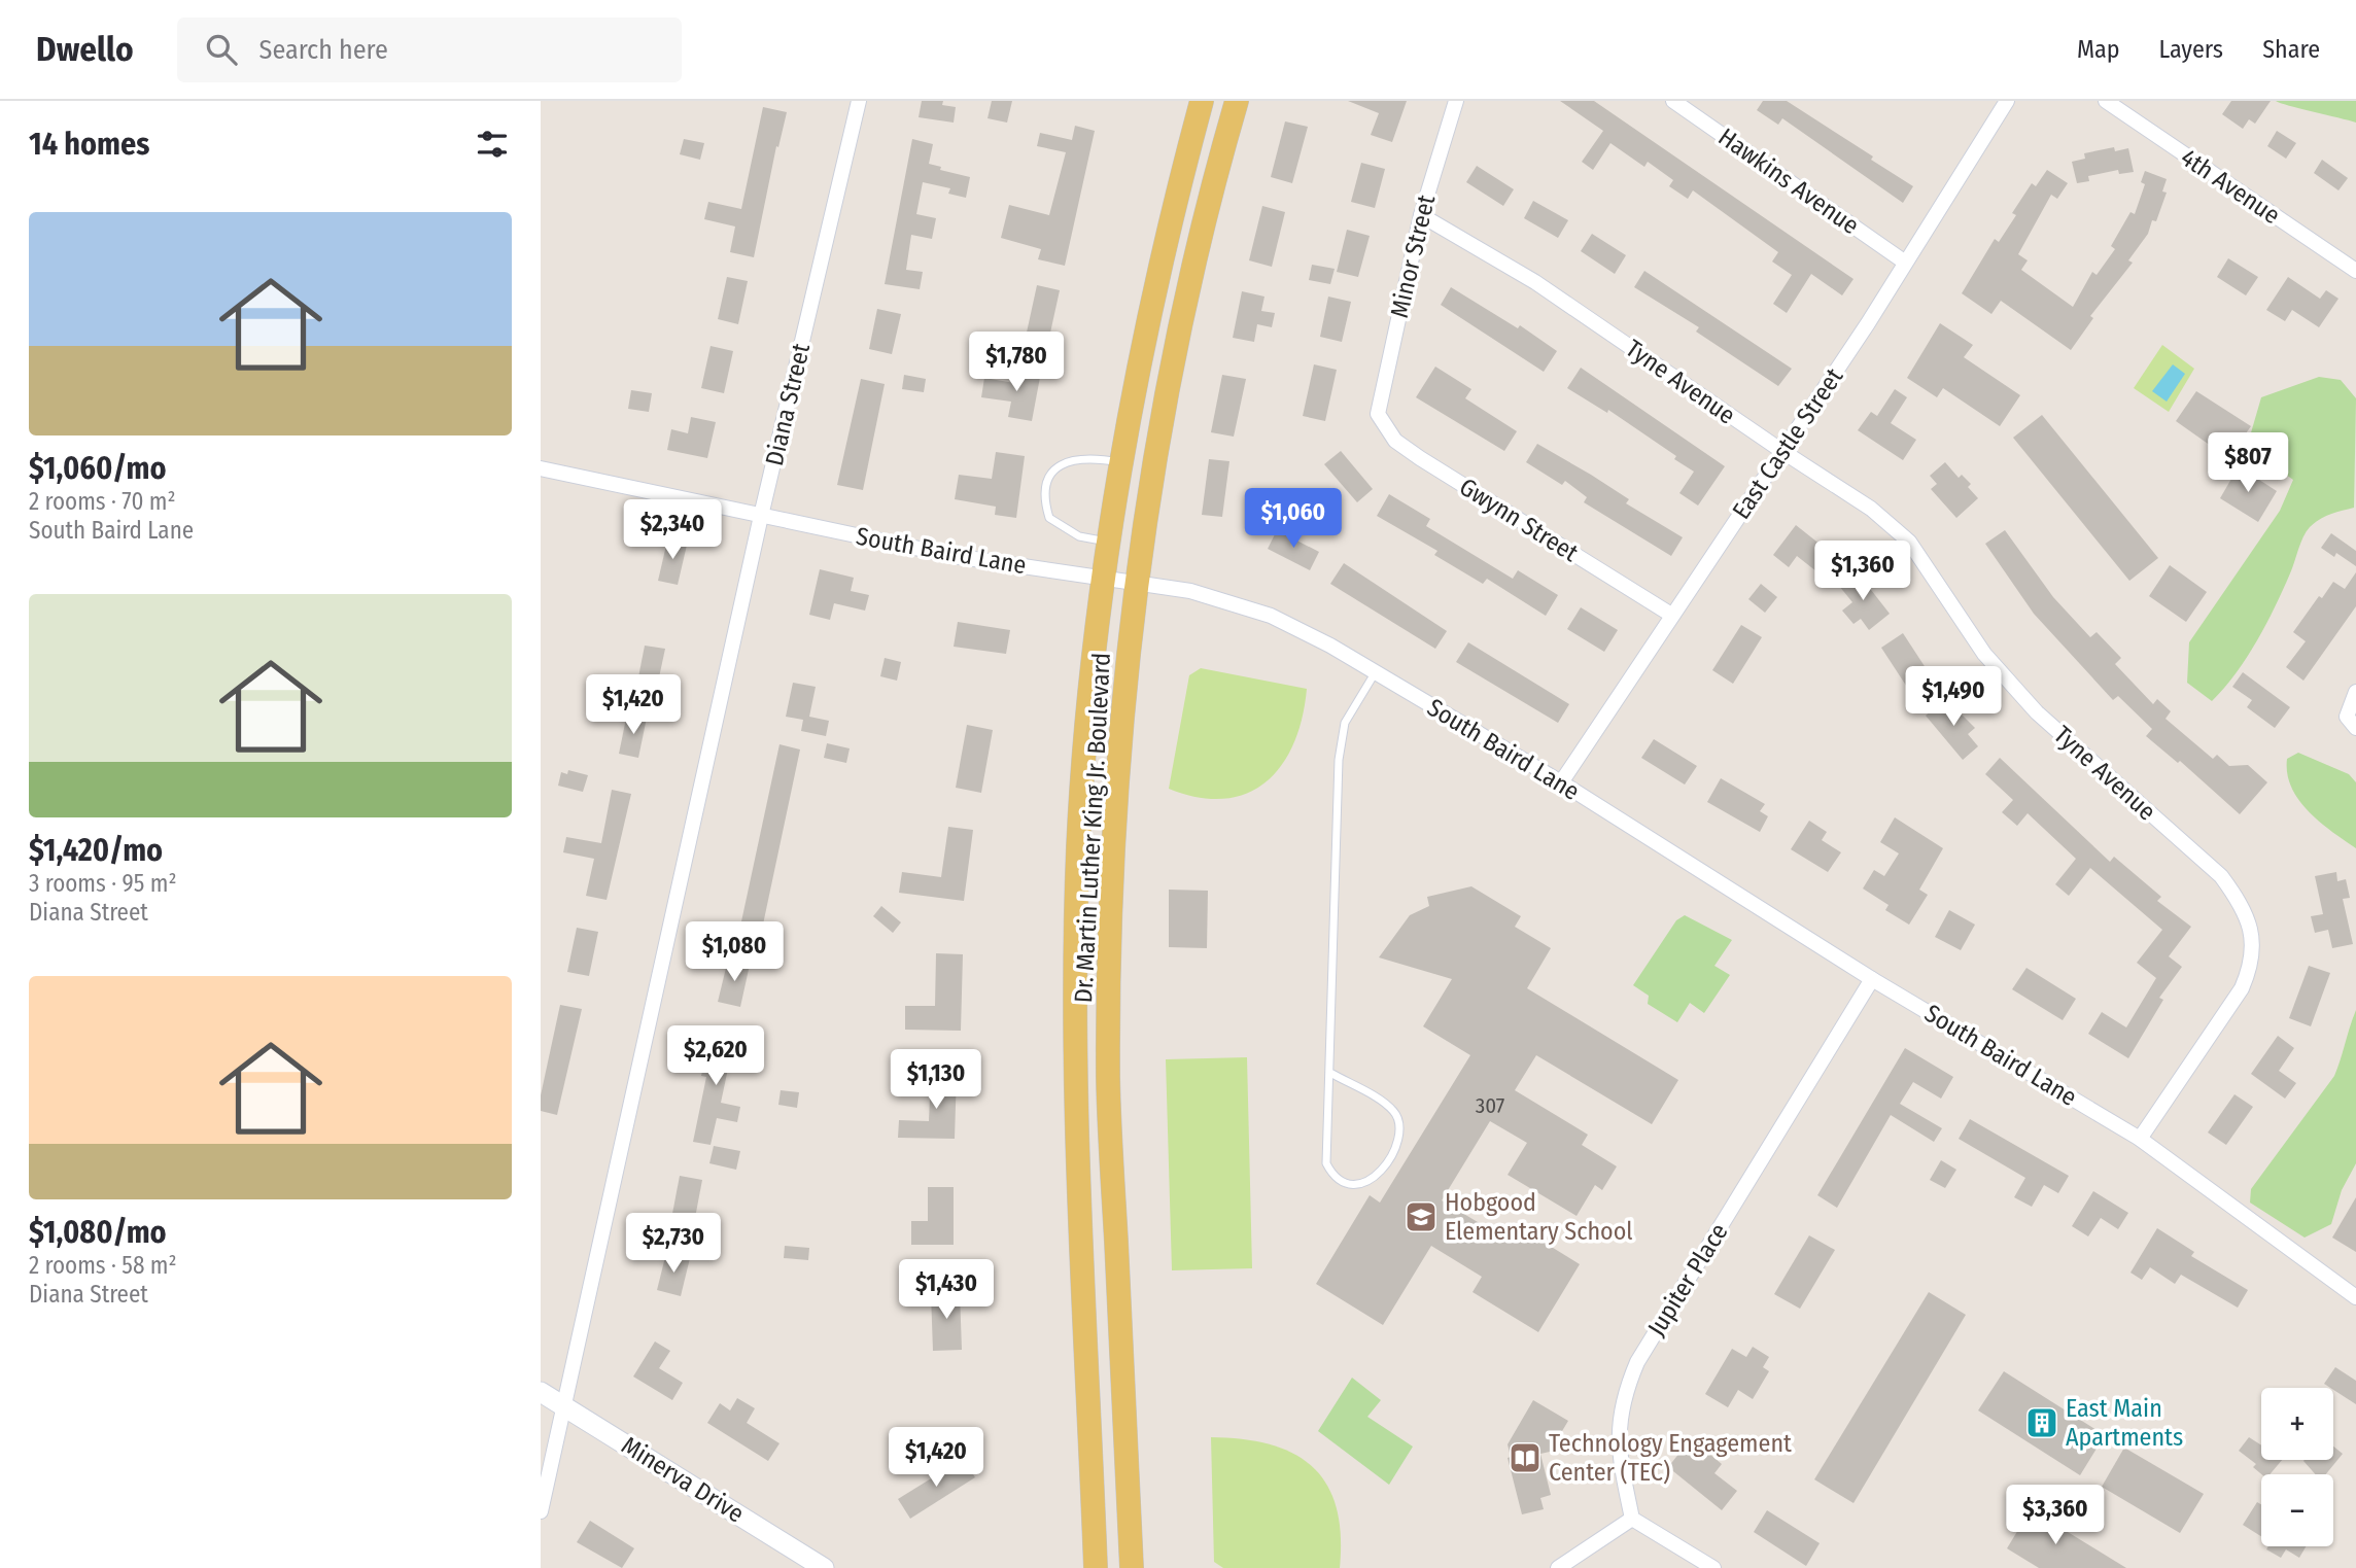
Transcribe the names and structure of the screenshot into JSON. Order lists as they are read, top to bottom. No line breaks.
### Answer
{"streets":{"main road":["Dr. Martin Luther King Jr. Boulevard"],"street":["Hawkins Avenue","4th Avenue","Minor Street","Tyne Avenue","Diana Street","East Castle Street","Gwynn Street","South Baird Lane","Jupiter Place","Minerva Drive"]},"crossings":[["Hawkins Avenue","East Castle Street"],["Minor Street","Tyne Avenue"],["Minor Street","Gwynn Street"],["Tyne Avenue","East Castle Street"],["Tyne Avenue","South Baird Lane"],["Diana Street","South Baird Lane"],["Diana Street","Minerva Drive"],["East Castle Street","Gwynn Street"],["East Castle Street","South Baird Lane"],["South Baird Lane","Dr. Martin Luther King Jr. Boulevard"],["South Baird Lane","Jupiter Place"]],"places":{"school or university":["Hobgood Elementary School"],"building":["East Main Apartments"],"library":["Technology Engagement Center (TEC)"]},"house_numbers":["307"],"page":{"header":"Dwello","search":"Search here","nav":["Map","Layers","Share"],"heading":"14 homes","list":[{"name":"$1,060/mo","note":"2 rooms · 70 m² · South Baird Lane"},{"name":"$1,420/mo","note":"3 rooms · 95 m² · Diana Street"},{"name":"$1,080/mo","note":"2 rooms · 58 m² · Diana Street"}],"price":["$1,780","$807","$1,060","$2,340","$1,360","$1,490","$1,420","$1,080","$2,620","$1,130","$2,730","$1,430","$1,420","$3,360"],"map_buttons":["+","−"]}}
